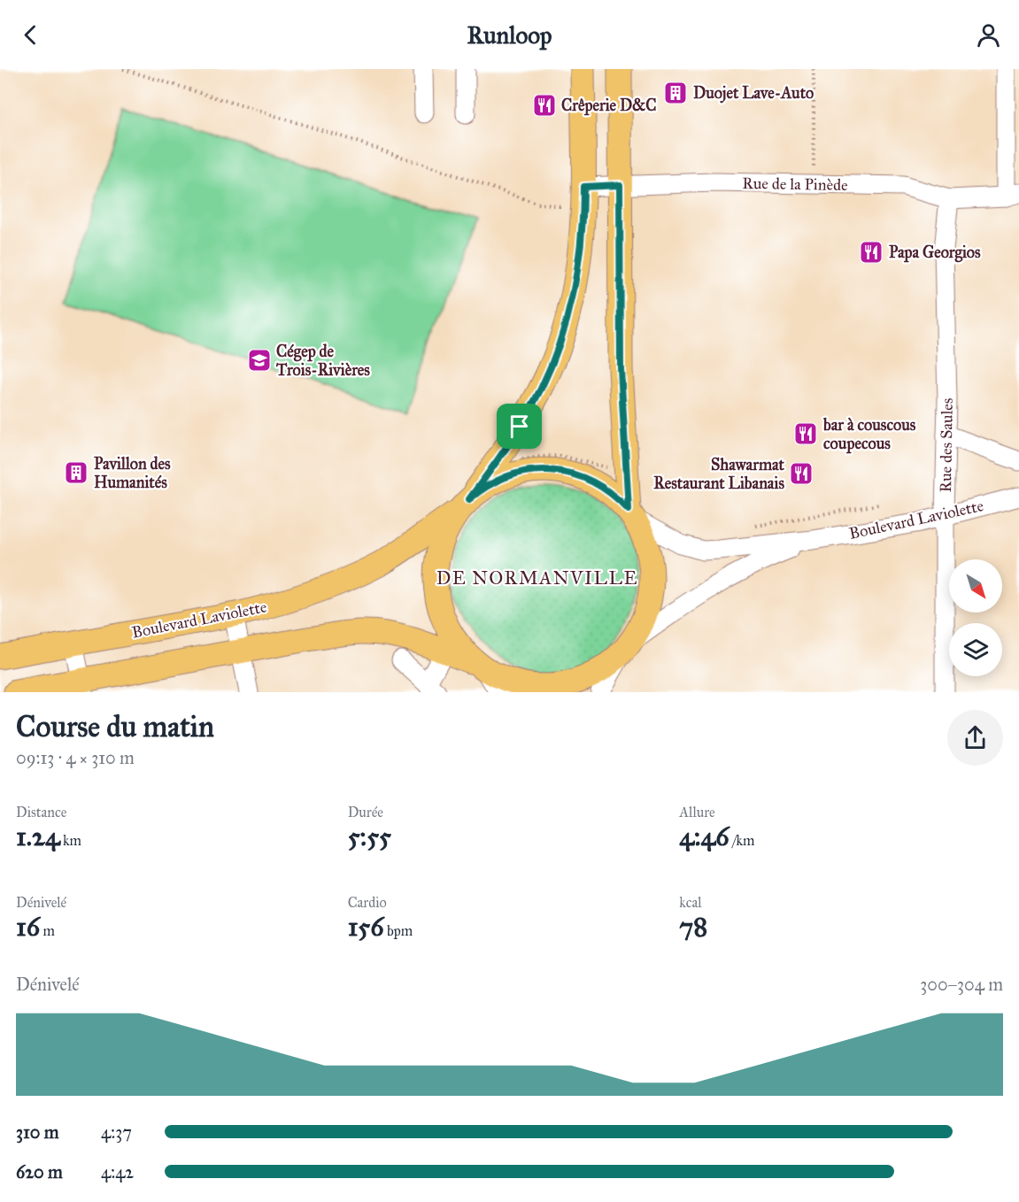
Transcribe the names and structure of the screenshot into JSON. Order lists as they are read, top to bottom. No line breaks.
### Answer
{"streets":{"main road":["Boulevard Laviolette"],"street":["Rue de la Pinède","Rue des Saules"]},"crossings":[["Rue de la Pinède","Rue des Saules"],["Rue des Saules","Boulevard Laviolette"]],"districts":["DE NORMANVILLE"],"places":{"building":["Duojet Lave-Auto","Pavillon des Humanités"],"restaurant":["Crêperie D&C","Papa Georgios","bar à couscous coupecous","Shawarmat Restaurant Libanais"],"school or university":["Cégep de Trois-Rivières"]},"north":"bottom right","page":{"header":"Runloop","heading":["Course du matin","09:13 · 4 × 310 m"],"stats":[["Distance","1.24 km"],["Durée","5:55"],["Allure","4:46 /km"],["Dénivelé","16 m"],["Cardio","156 bpm"],["kcal","78"]],"chart":["Dénivelé","300–304 m"],"list":[{"name":"310 m","note":"4:37"},{"name":"620 m","note":"4:42"}]}}
